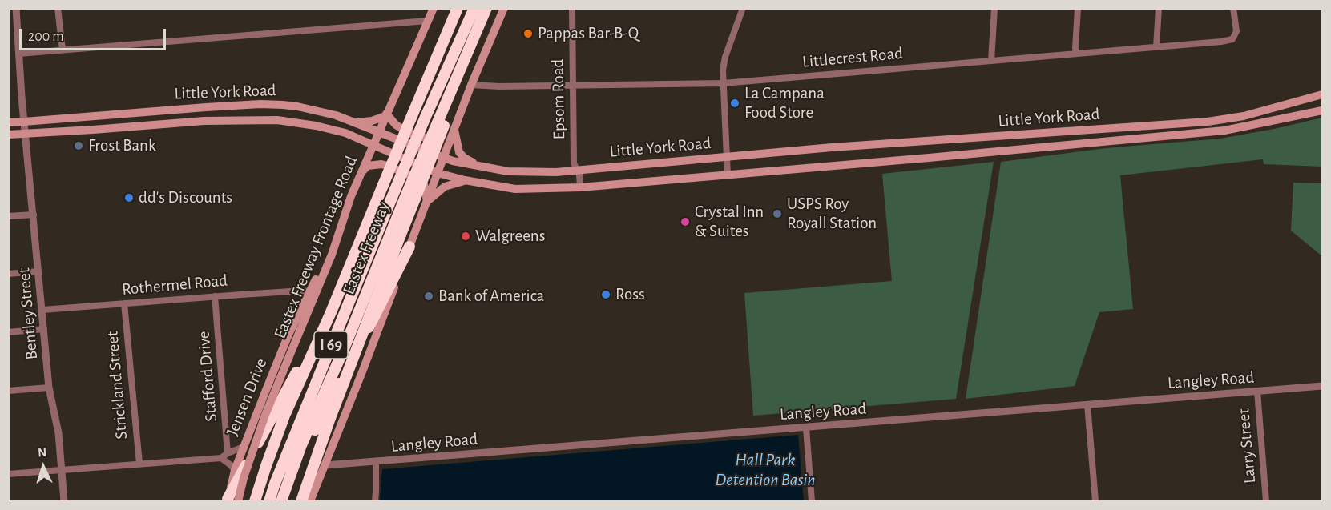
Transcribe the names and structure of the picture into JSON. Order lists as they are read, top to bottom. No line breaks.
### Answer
{"streets":{"highway":["Eastex Freeway","I 69"],"main road":["Little York Road","Eastex Freeway Frontage Road","Jensen Drive"],"street":["Littlecrest Road","Epsom Road","Rothermel Road","Bentley Street","Stafford Drive","Langley Road","Strickland Street","Larry Street"]},"crossings":[["Littlecrest Road","Epsom Road"],["Little York Road","Epsom Road"],["Little York Road","Eastex Freeway Frontage Road"],["Little York Road","Bentley Street"],["Eastex Freeway Frontage Road","Jensen Drive"],["Rothermel Road","Bentley Street"],["Rothermel Road","Stafford Drive"],["Rothermel Road","Strickland Street"],["Rothermel Road","Jensen Drive"],["Langley Road","Larry Street"]],"water":["Hall Park Detention Basin"],"places":["Pappas Bar-B-Q","La Campana Food Store","Frost Bank","dd's Discounts","USPS Roy Royall Station","Crystal Inn & Suites","Walgreens","Ross","Bank of America"],"scale_bar":"200 m","north":"top"}
